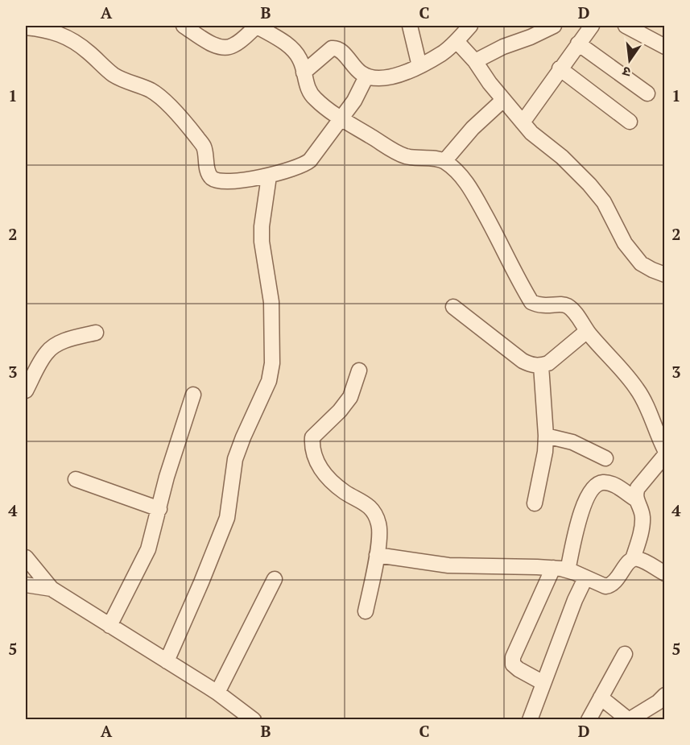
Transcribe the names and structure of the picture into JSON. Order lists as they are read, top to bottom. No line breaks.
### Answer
{"north":"bottom","grid":{"columns":["A","B","C","D"],"rows":["1","2","3","4","5"]}}
